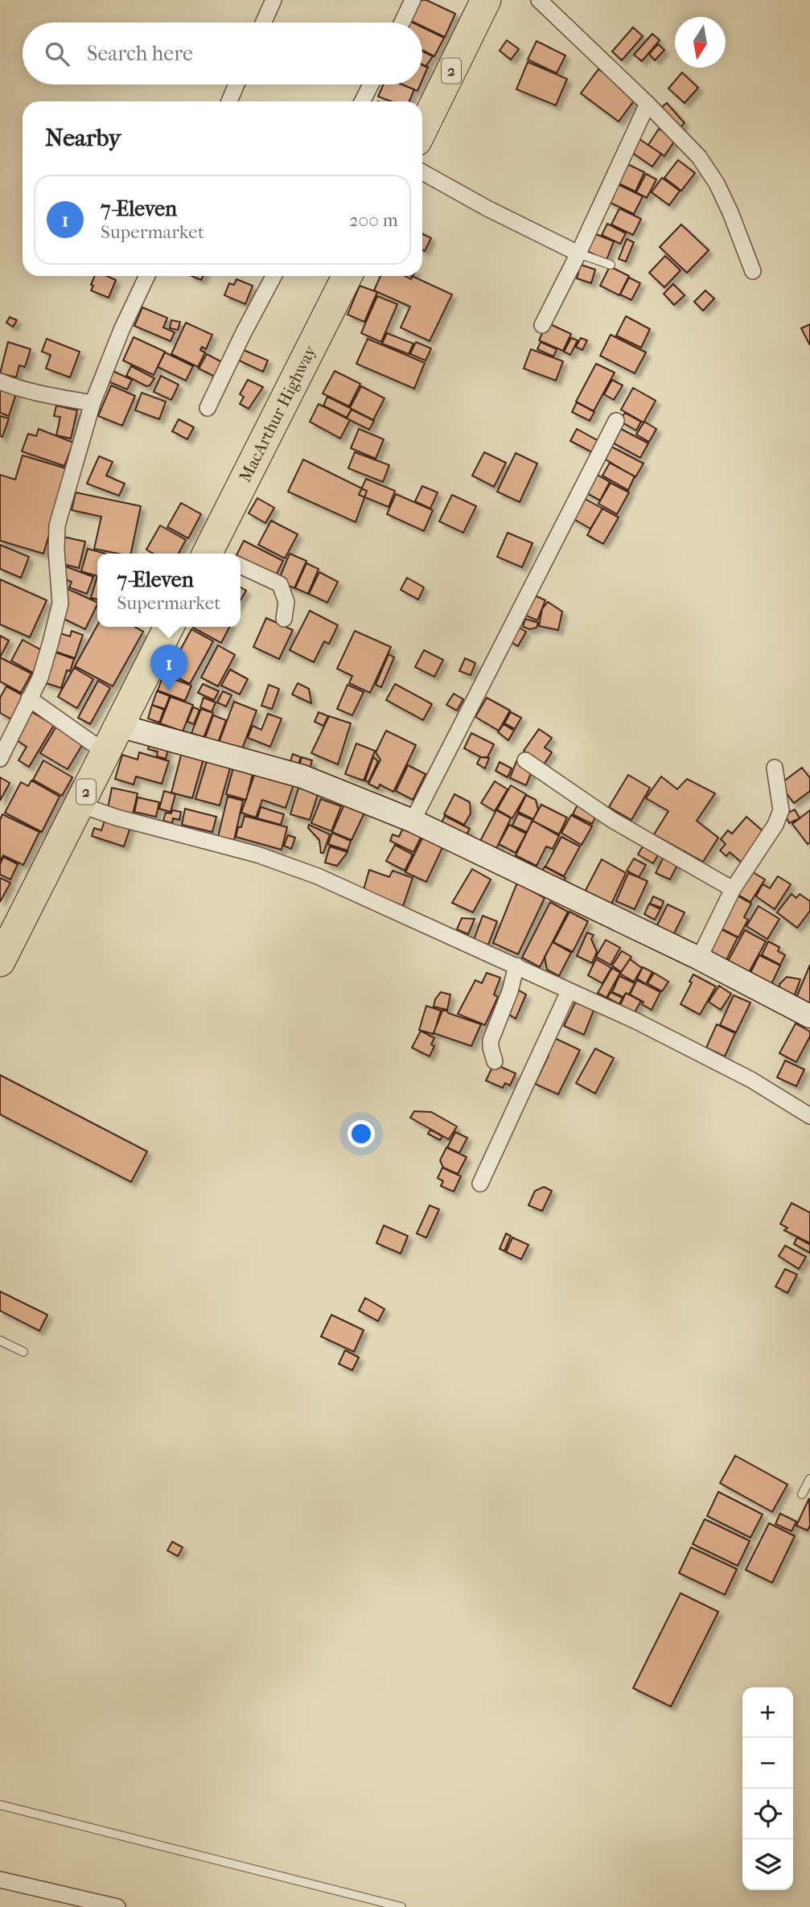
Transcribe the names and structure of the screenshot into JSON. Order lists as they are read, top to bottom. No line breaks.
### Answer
{"streets":{"highway":["2","MacArthur Highway"]},"north":"bottom","page":{"search":"Search here","heading":"Nearby","list":[{"mark":"1","name":"7-Eleven","note":"Supermarket","value":"200 m"}],"popup":["7-Eleven","Supermarket"],"pins":"1","map_buttons":["+","−"]}}
